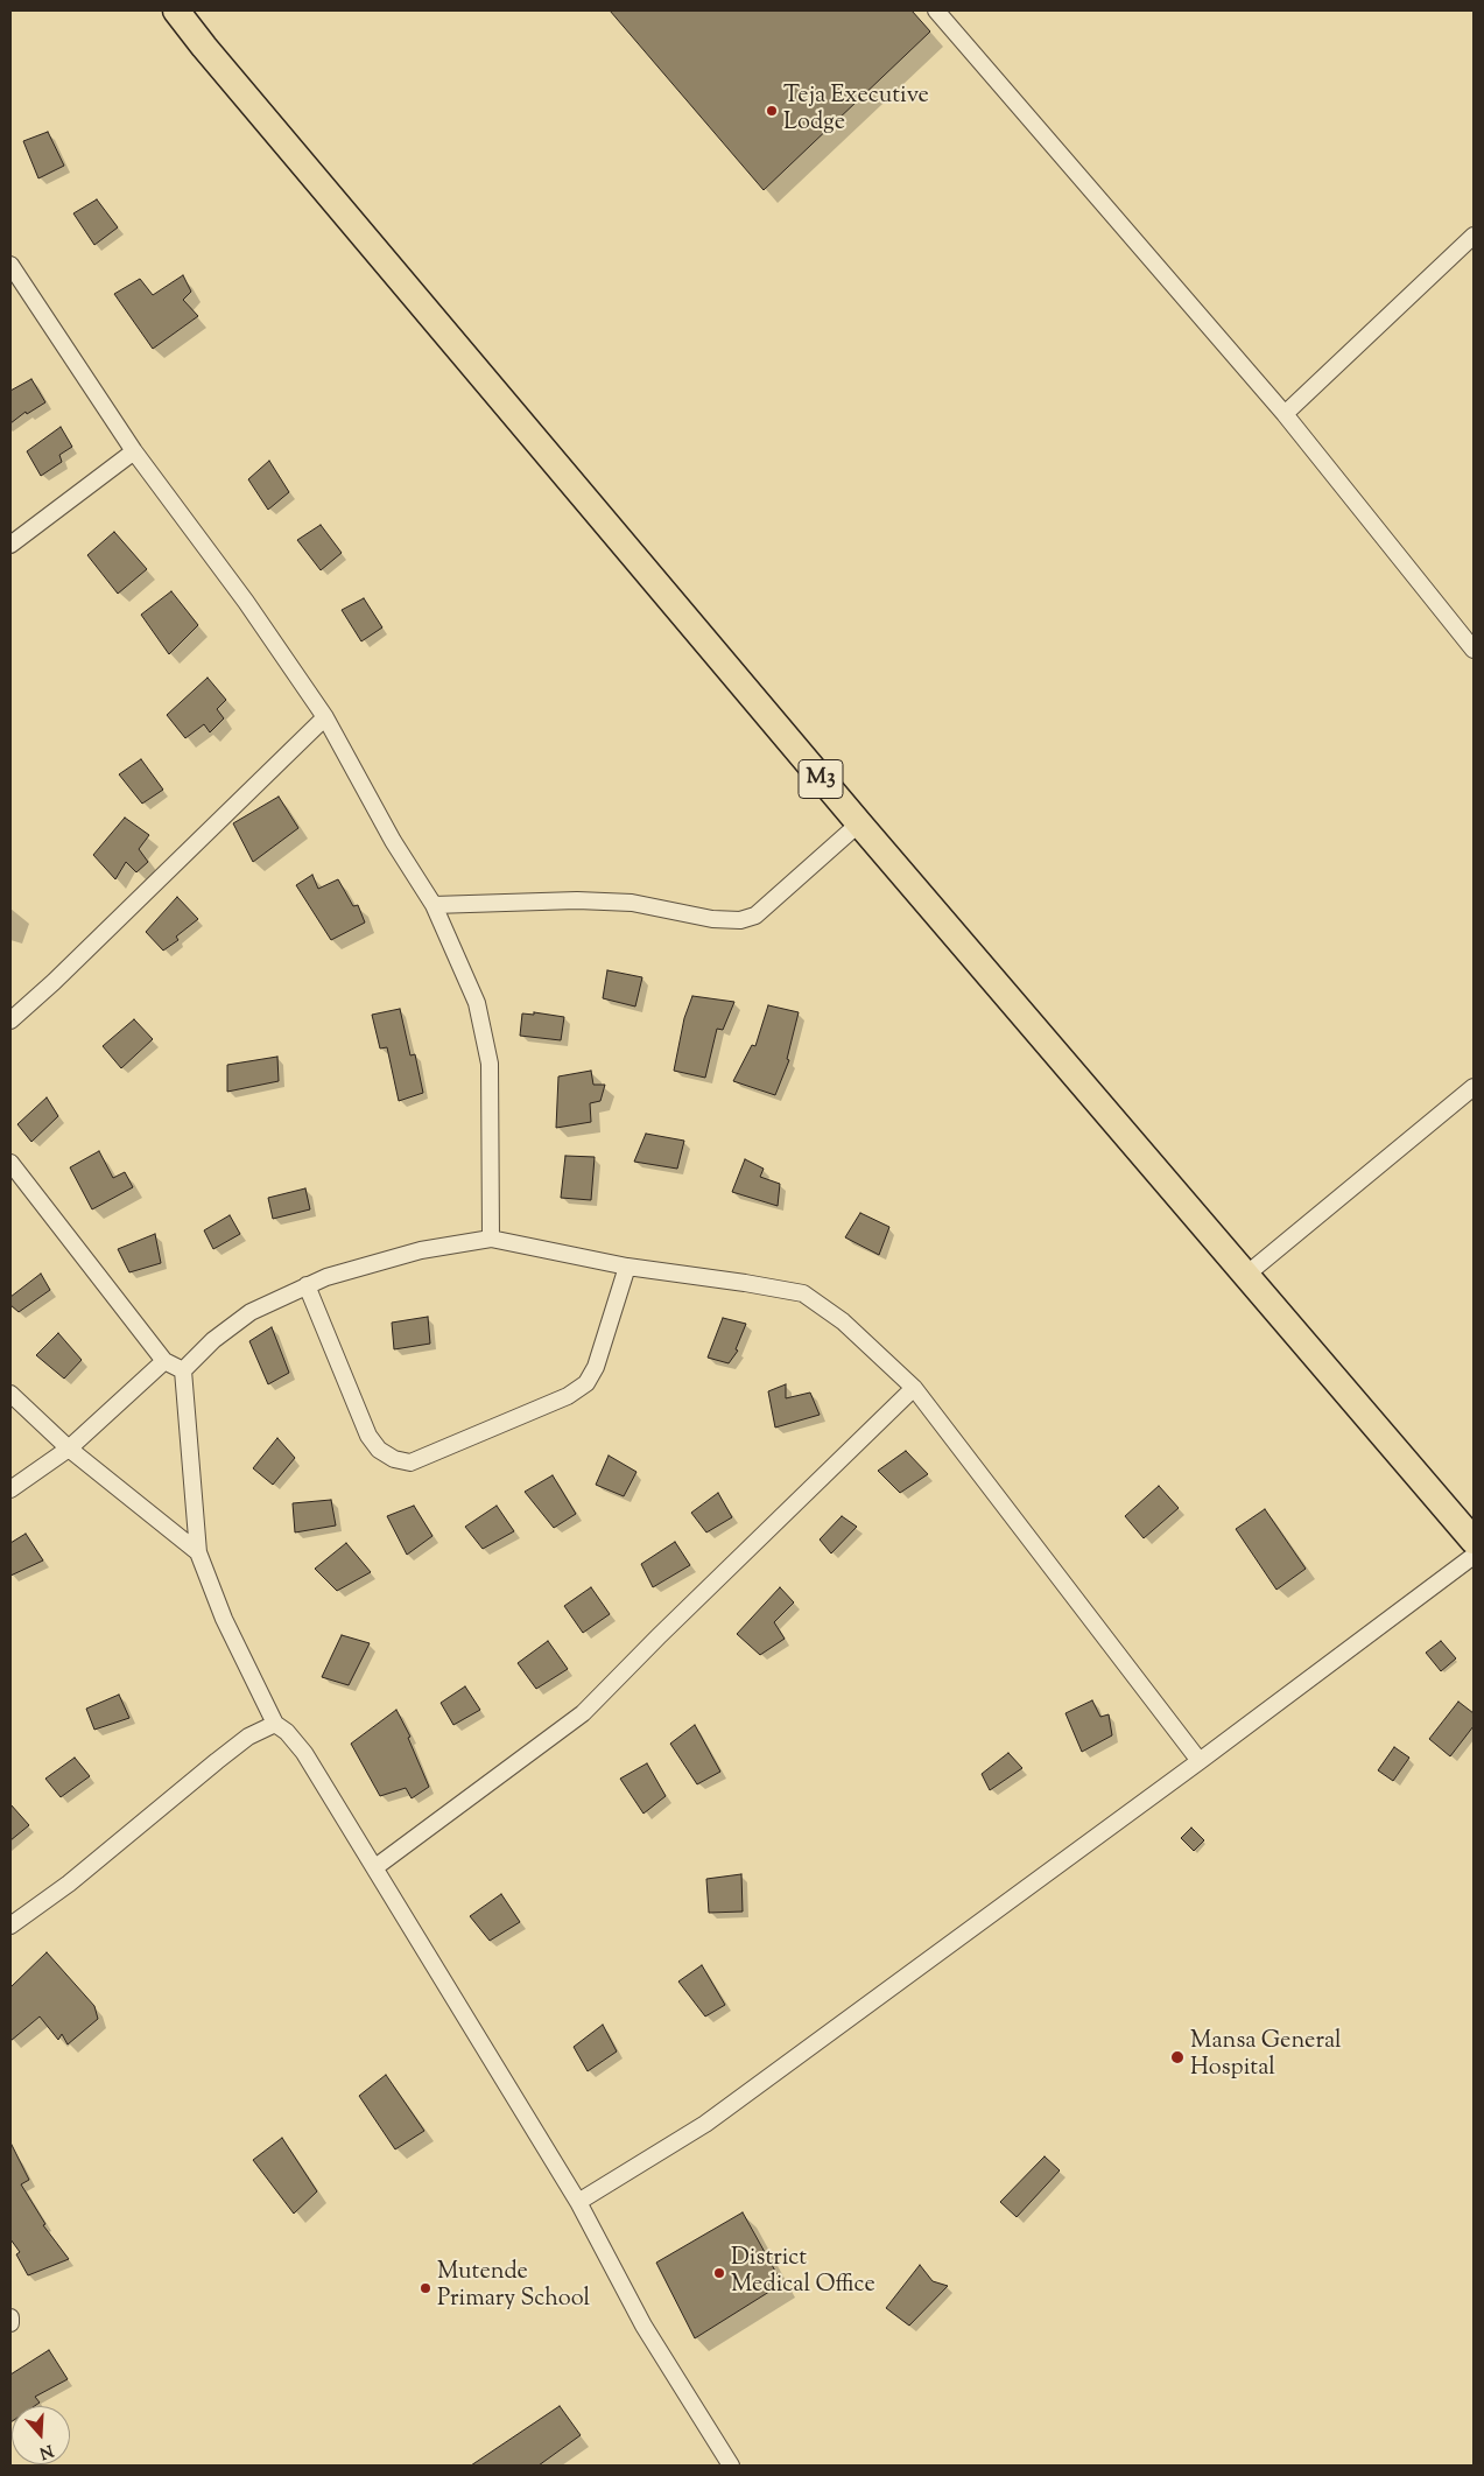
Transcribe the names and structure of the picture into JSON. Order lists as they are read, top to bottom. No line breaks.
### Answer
{"streets":{"main road":["M3"]},"places":["Teja Executive Lodge","Mansa General Hospital","District Medical Office","Mutende Primary School"],"north":"bottom"}
